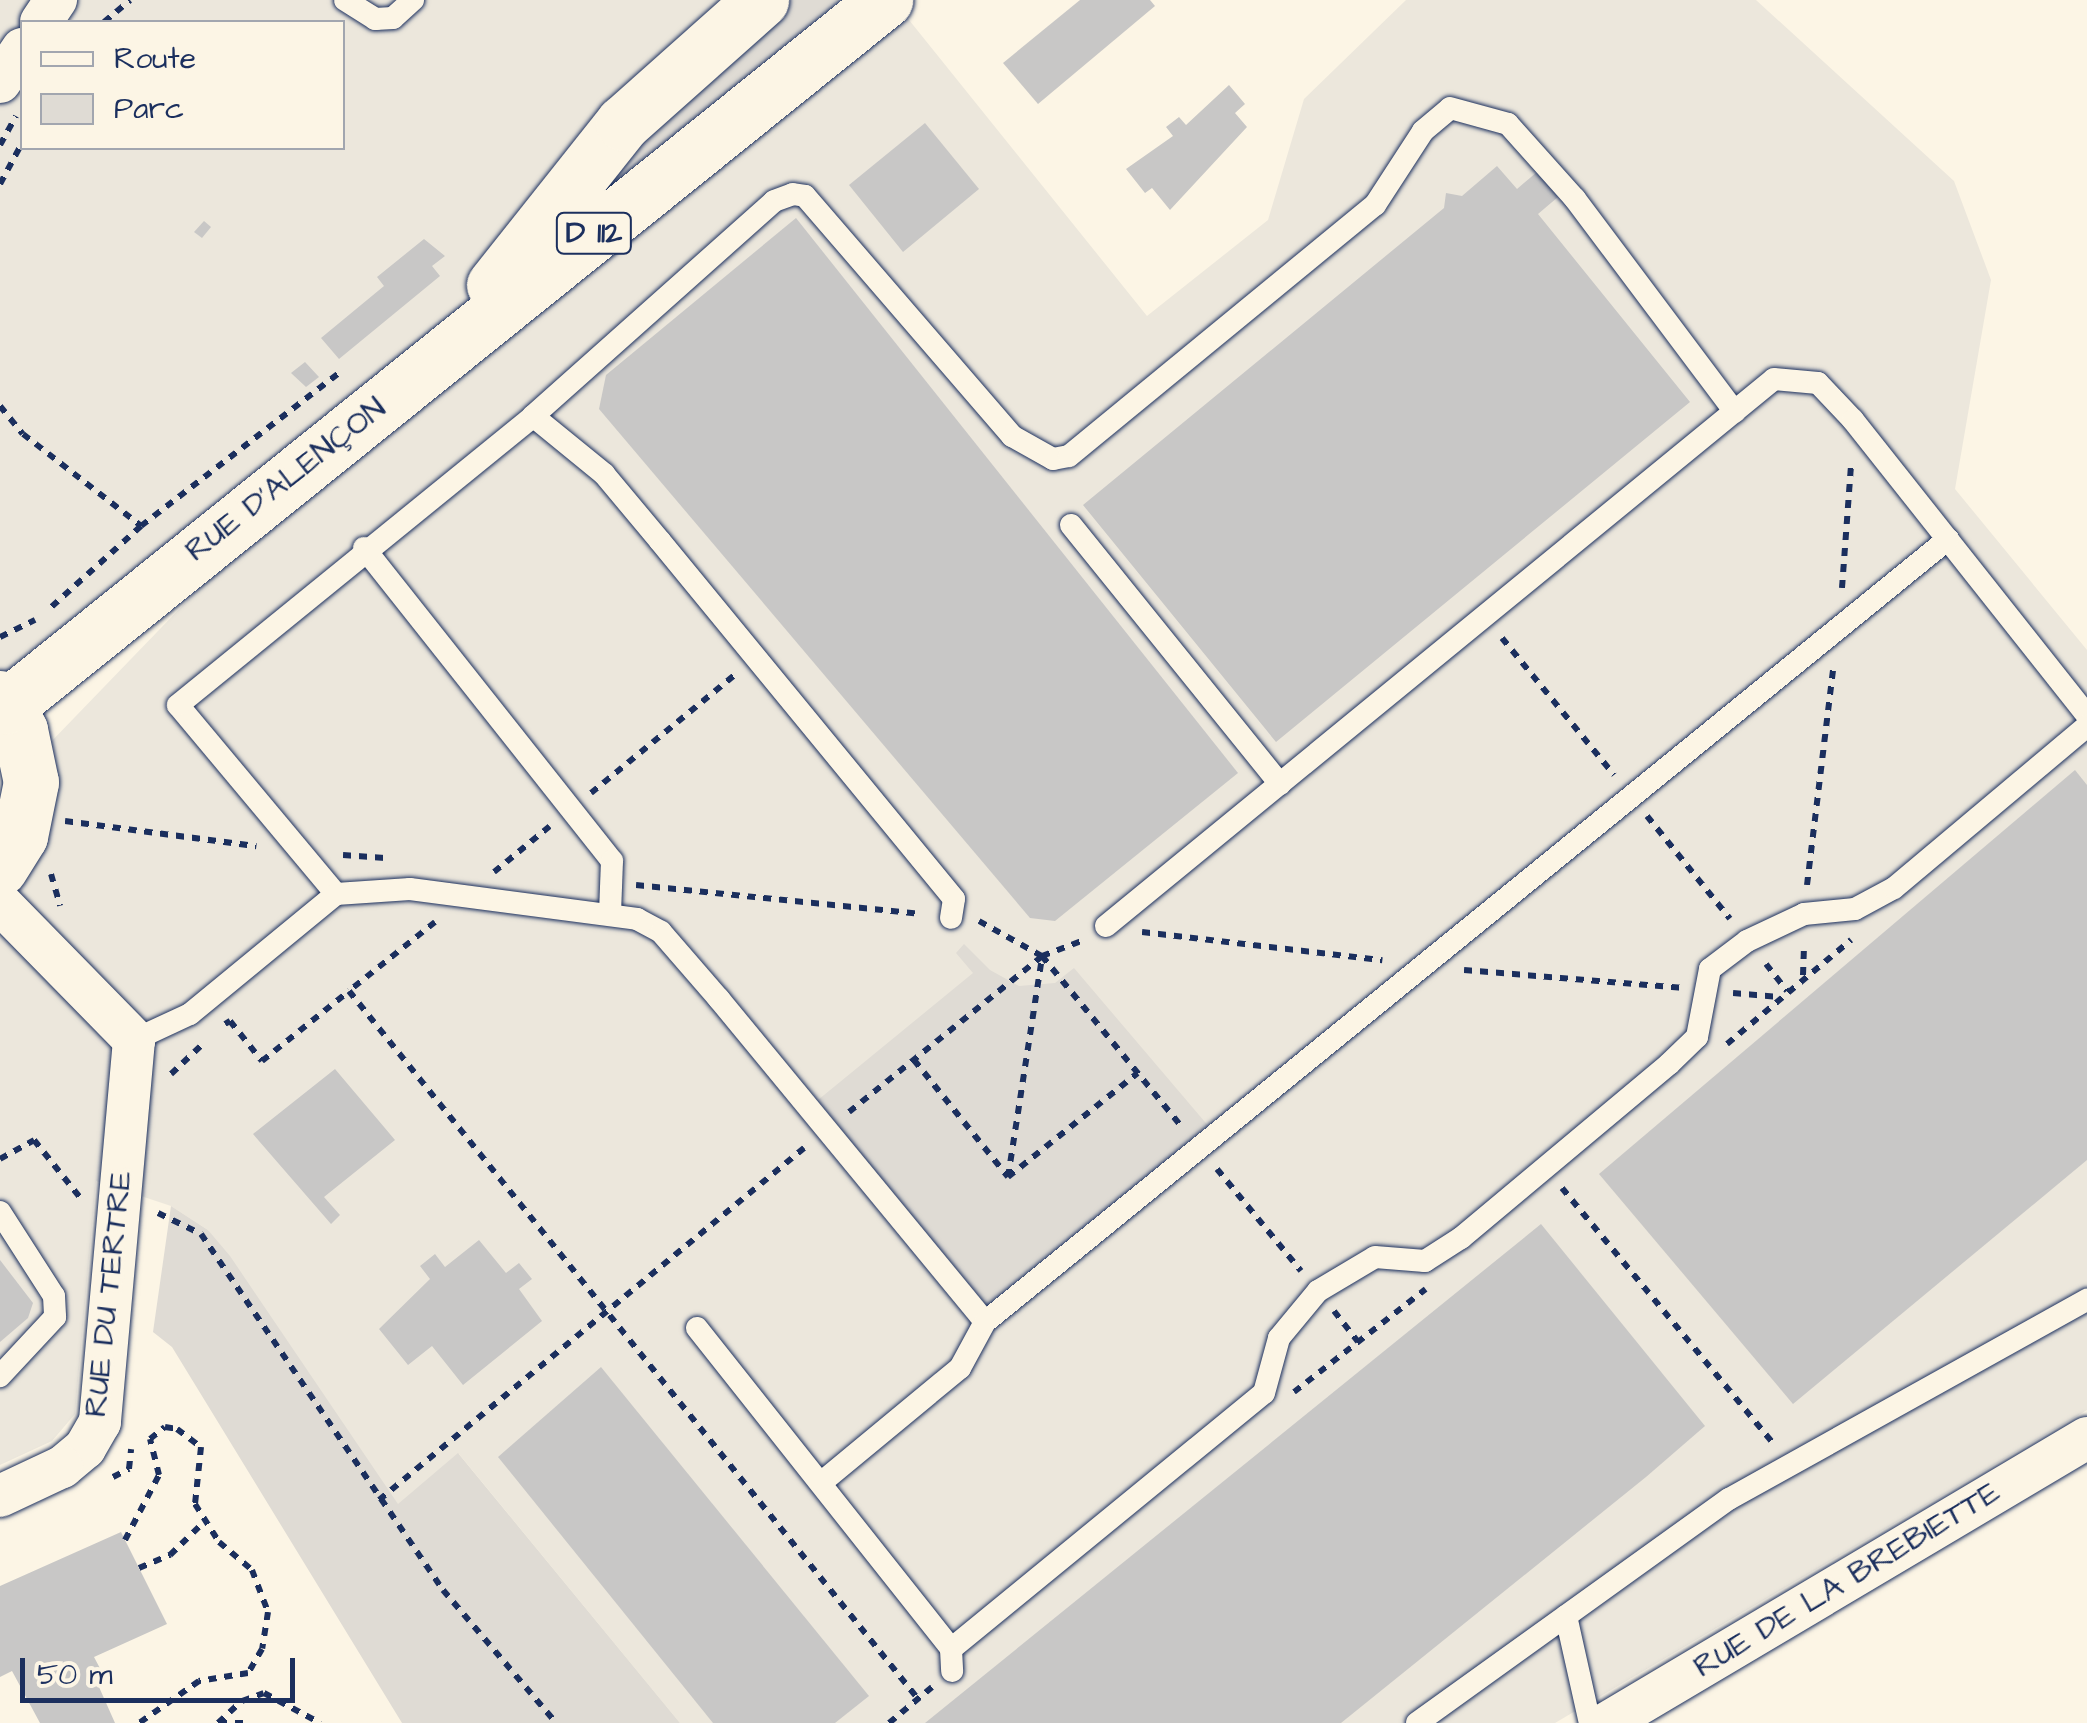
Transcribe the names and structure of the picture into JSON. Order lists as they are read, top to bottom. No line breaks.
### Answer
{"streets":{"main road":["D 112","RUE D'ALENÇON"],"street":["RUE DU TERTRE","RUE DE LA BREBIETTE"]},"legend":["Route","Parc"],"scale_bar":"50 m"}
